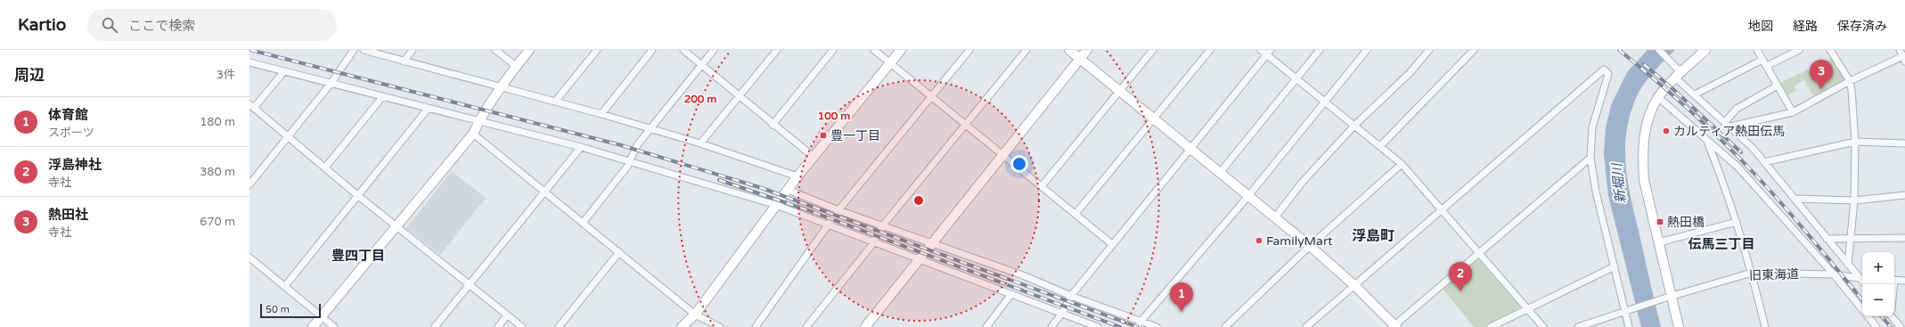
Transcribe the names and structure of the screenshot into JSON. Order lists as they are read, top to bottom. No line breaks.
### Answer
{"streets":{"street":["旧東海道"]},"districts":["浮島町","伝馬三丁目","豊四丁目"],"water":["新堀川"],"places":{"other":["カルティア熱田伝馬","FamilyMart"],"transit":["豊一丁目","熱田橋"]},"scale_bar":"50 m","page":{"header":"Kartio","search":"ここで検索","nav":["地図","経路","保存済み"],"heading":["周辺","3件"],"pins":["3","2","1"],"list":[{"mark":"1","name":"体育館","note":"スポーツ","value":"180 m"},{"mark":"2","name":"浮島神社","note":"寺社","value":"380 m"},{"mark":"3","name":"熱田社","note":"寺社","value":"670 m"}],"map_buttons":["+","−"],"scale":"50 m"},"rings":["200 m","100 m"]}
